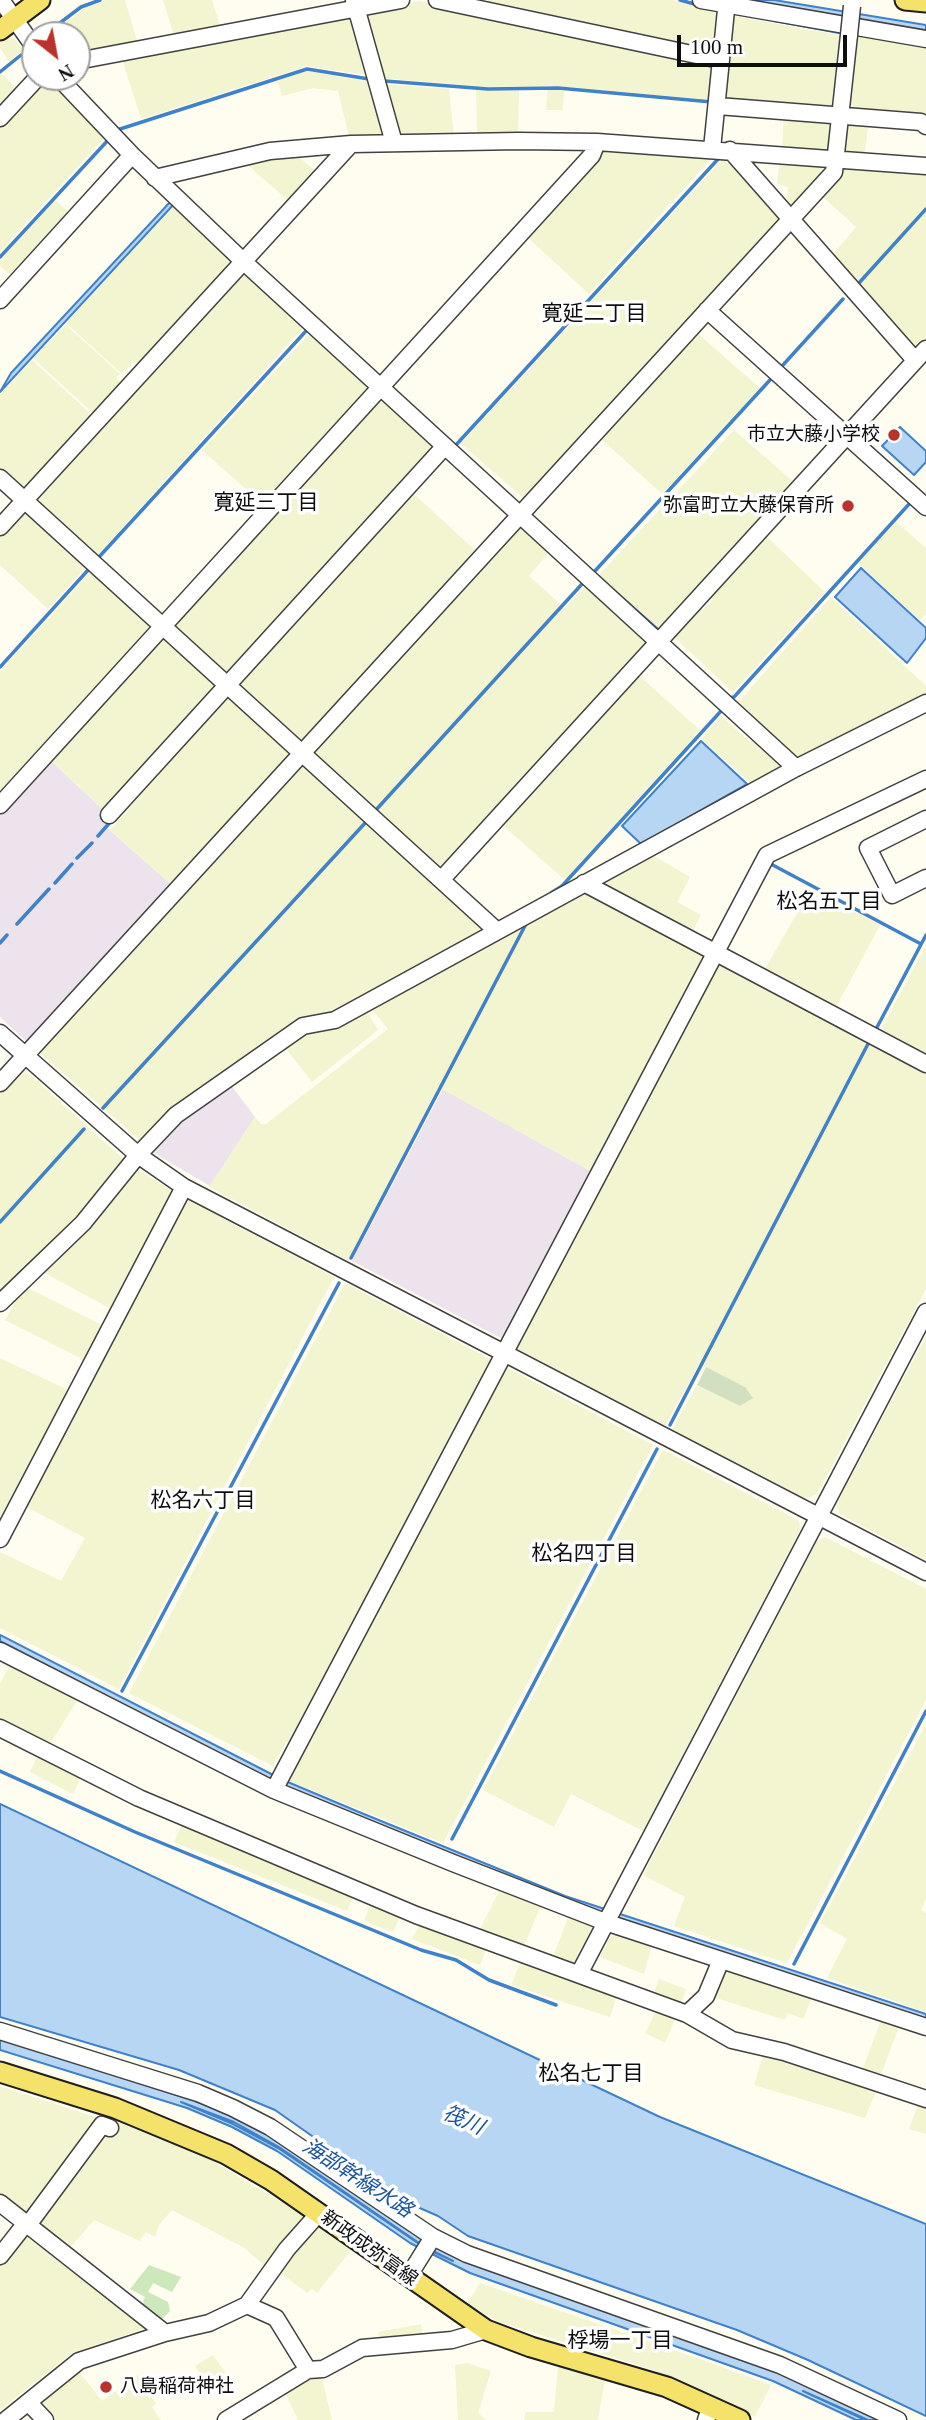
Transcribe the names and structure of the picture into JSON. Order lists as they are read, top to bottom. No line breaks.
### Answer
{"streets":{"main road":["新政成弥富線"]},"districts":["寛延二丁目","寛延三丁目","松名五丁目","松名六丁目","松名四丁目","松名七丁目","桴場一丁目"],"water":["筏川","海部幹線水路"],"places":["市立大藤小学校","弥富町立大藤保育所","八島稲荷神社"],"scale_bar":"100 m","north":"bottom right"}
